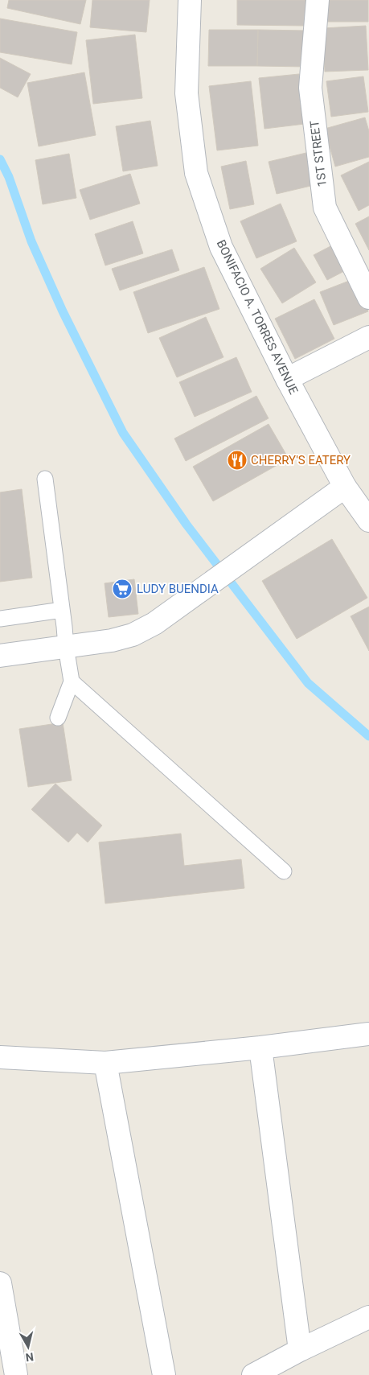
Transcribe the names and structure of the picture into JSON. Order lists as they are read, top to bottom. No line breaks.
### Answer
{"streets":{"street":["1ST STREET","BONIFACIO A. TORRES AVENUE"]},"places":{"restaurant":["CHERRY'S EATERY"],"supermarket":["LUDY BUENDIA"]},"north":"bottom"}
